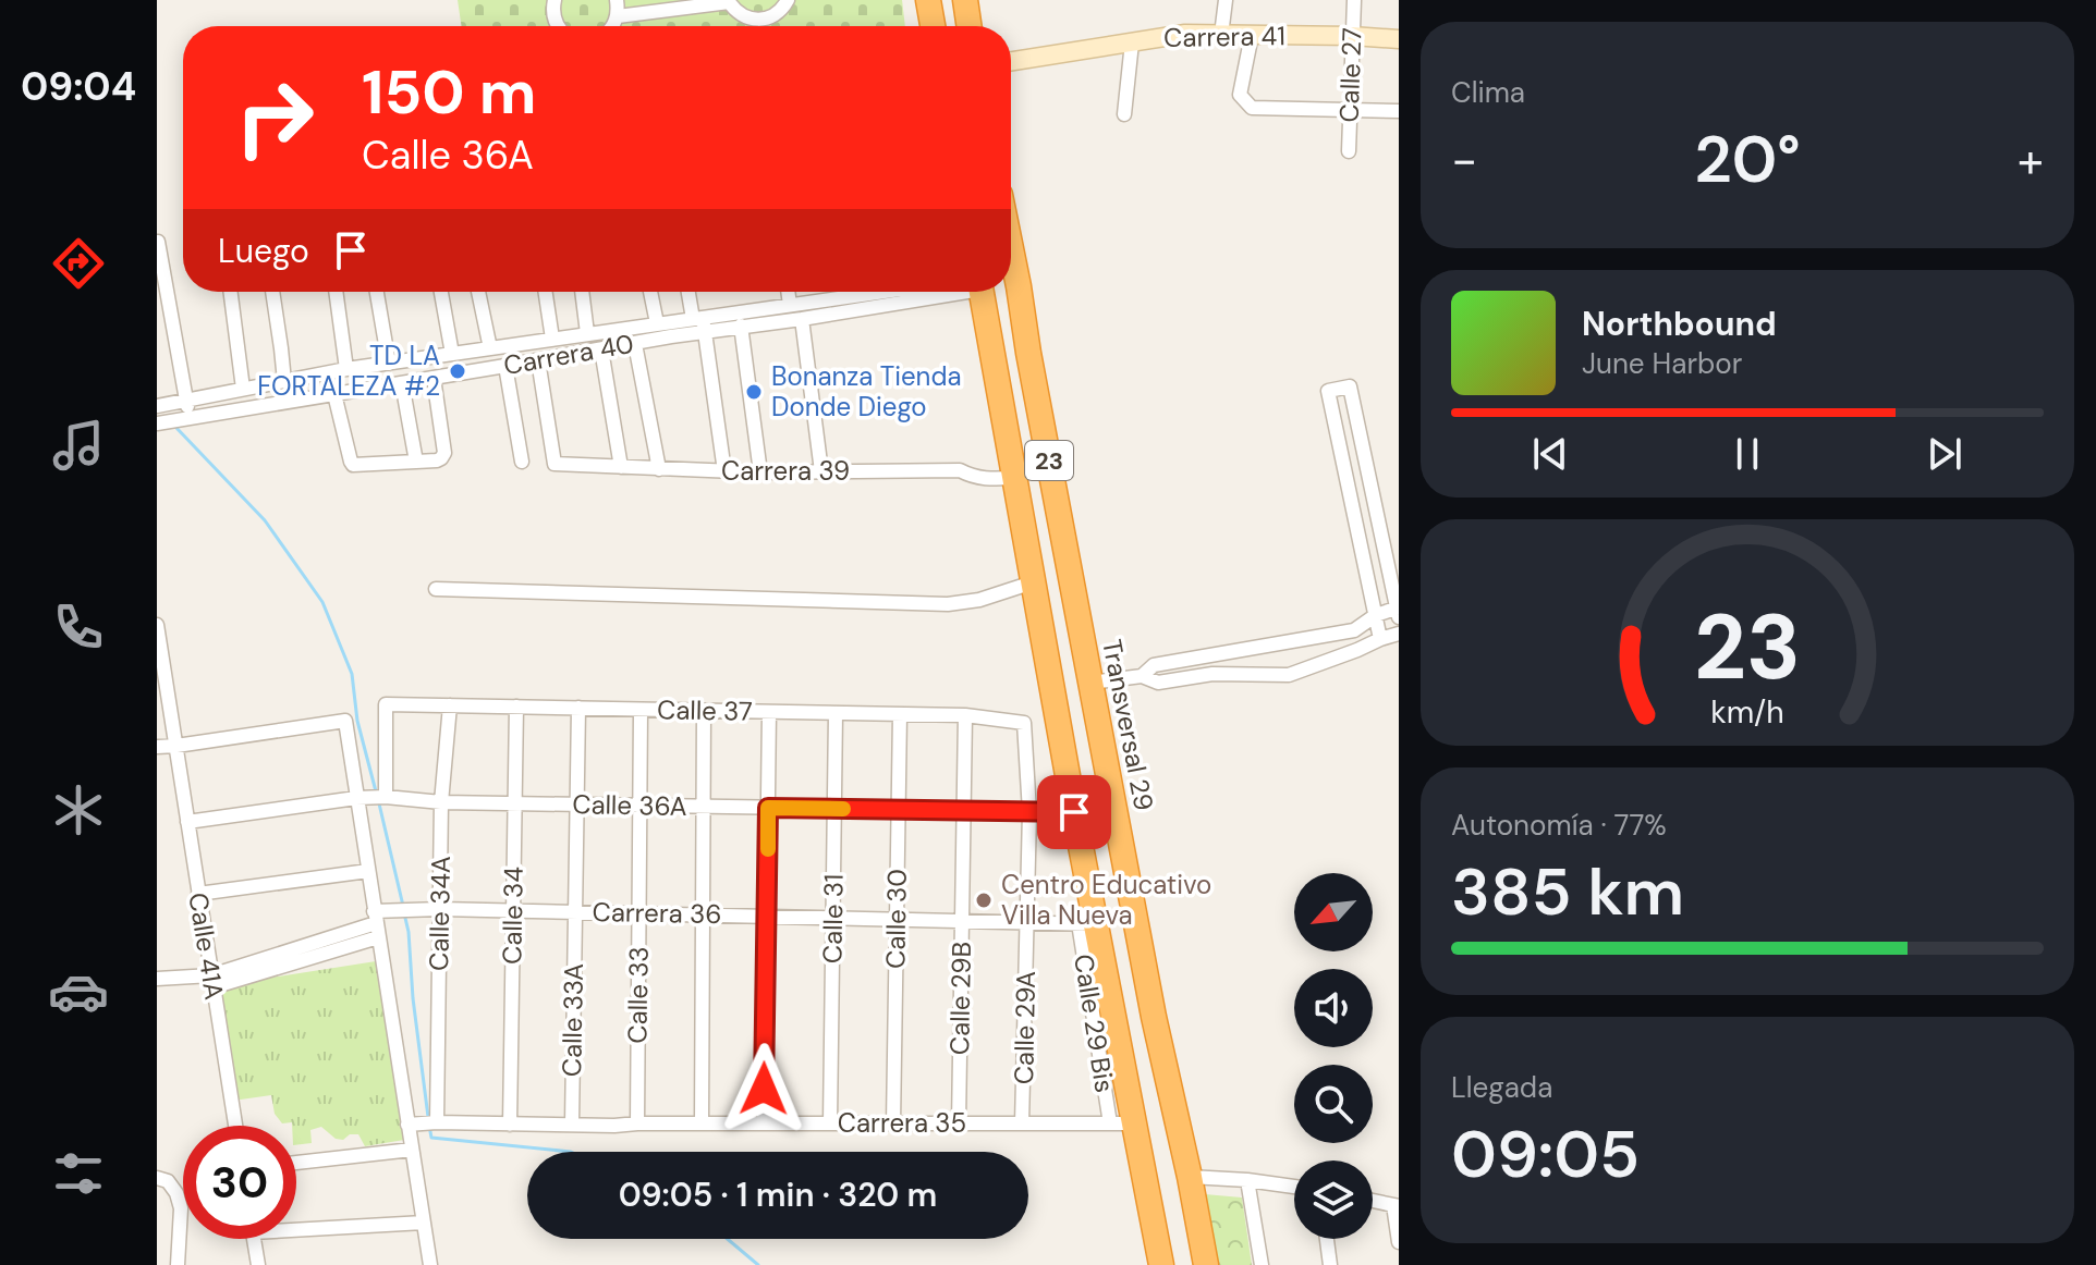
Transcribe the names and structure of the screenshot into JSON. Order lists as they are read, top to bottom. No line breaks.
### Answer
{"streets":{"highway":["23","Transversal 29"],"street":["Carrera 41","Calle 27","Carrera 40","Carrera 39","Calle 37","Calle 36A","Calle 34A","Carrera 36","Calle 34","Calle 31","Calle 30","Calle 41A","Calle 33","Calle 29B","Calle 33A","Calle 29 Bis","Calle 29A","Carrera 35"]},"crossings":[["Carrera 41","Calle 27"],["Carrera 40","Carrera 39"],["23","Carrera 39"],["23","Calle 36A"],["23","Carrera 36"],["23","Calle 29 Bis"],["23","Carrera 35"],["Calle 37","Calle 36A"],["Calle 37","Calle 34A"],["Calle 37","Calle 34"],["Calle 37","Calle 31"],["Calle 37","Calle 30"],["Calle 37","Calle 33"],["Calle 37","Calle 29B"],["Calle 37","Calle 33A"],["Calle 37","Calle 29A"],["Calle 36A","Calle 34A"],["Calle 36A","Calle 34"],["Calle 36A","Calle 31"],["Calle 36A","Calle 30"],["Calle 36A","Calle 41A"],["Calle 36A","Calle 33"],["Calle 36A","Calle 29B"],["Calle 36A","Calle 33A"],["Calle 36A","Calle 29A"],["Calle 34A","Carrera 36"],["Calle 34A","Carrera 35"],["Carrera 36","Calle 34"],["Carrera 36","Calle 31"],["Carrera 36","Calle 30"],["Carrera 36","Calle 41A"],["Carrera 36","Calle 33"],["Carrera 36","Calle 29B"],["Carrera 36","Calle 33A"],["Carrera 36","Calle 29 Bis"],["Carrera 36","Calle 29A"],["Calle 34","Carrera 35"],["Calle 31","Carrera 35"],["Calle 30","Carrera 35"],["Calle 33","Carrera 35"],["Calle 29B","Carrera 35"],["Calle 33A","Carrera 35"],["Calle 29 Bis","Carrera 35"],["Calle 29A","Carrera 35"]],"places":["TD LA FORTALEZA #2","Bonanza Tienda Donde Diego","Centro Educativo Villa Nueva"],"north":"bottom left","page":{"tabs":"09:04","tile":["Clima",["Autonomía · 77%","385 km"],["Llegada","09:05"]],"turn":["150 m","Calle 36A"],"heat":["−","20°","+"],"then":"Luego","song":["Northbound","June Harbor"],"limit":"30","trip":"09:05 · 1 min · 320 m","gauge":["23","km/h"]}}
